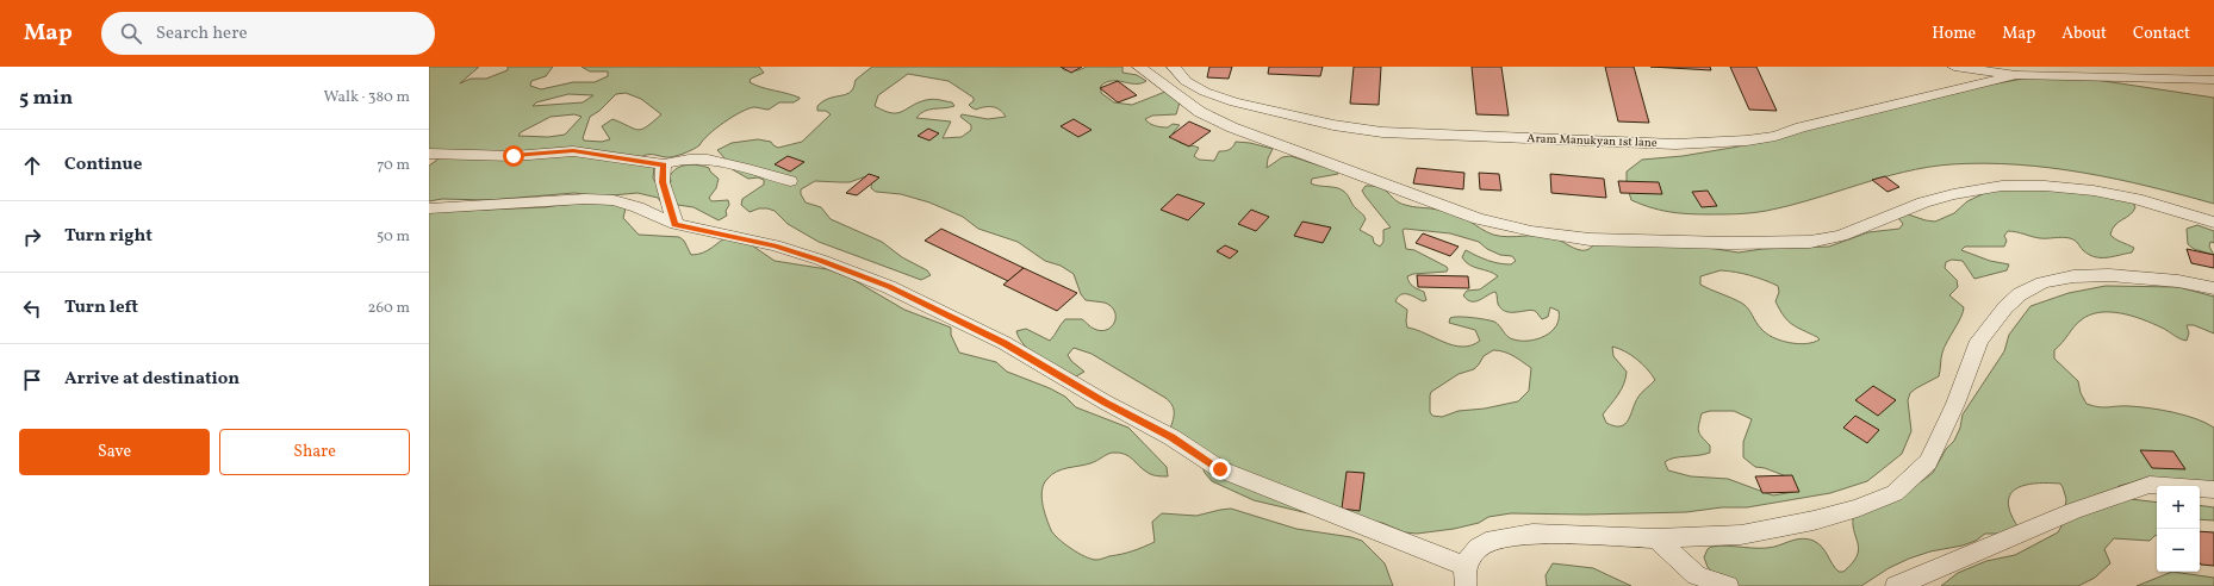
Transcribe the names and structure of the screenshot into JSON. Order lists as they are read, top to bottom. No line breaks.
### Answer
{"streets":{"street":["Aram Manukyan 1st lane"]},"page":{"header":"Map","search":"Search here","nav":["Home","Map","About","Contact"],"heading":["5 min","Walk · 380 m"],"list":[["Continue","70 m"],["Turn right","50 m"],["Turn left","260 m"],"Arrive at destination"],"buttons":["Save","Share"],"map_buttons":["+","−"]}}
